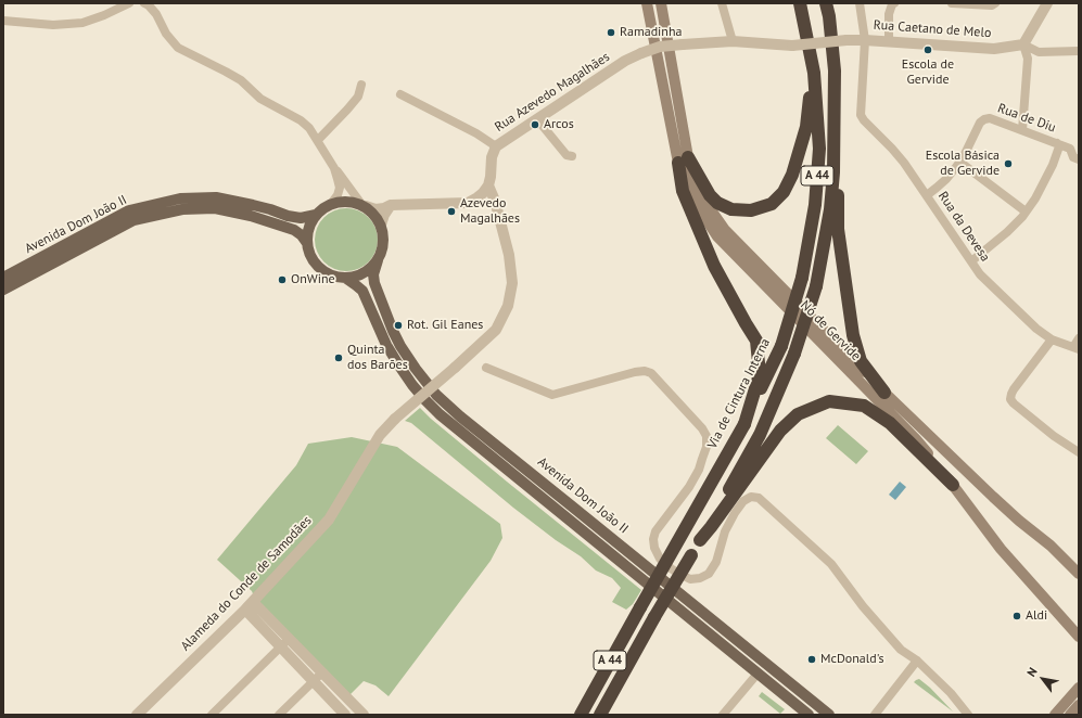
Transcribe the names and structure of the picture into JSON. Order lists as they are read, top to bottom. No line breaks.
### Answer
{"streets":{"highway":["A 44","Via de Cintura Interna"],"main road":["Avenida Dom João II","Nó de Gervide"],"street":["Rua Caetano de Melo","Rua Azevedo Magalhães","Rua de Diu","Rua da Devesa","Alameda do Conde de Samodães"]},"crossings":[["Rua Caetano de Melo","Rua Azevedo Magalhães"],["Rua Caetano de Melo","Rua da Devesa"],["Rua Azevedo Magalhães","Alameda do Conde de Samodães"]],"places":["Ramadinha","Escola de Gervide","Arcos","Escola Básica de Gervide","Azevedo Magalhães","OnWine","Rot. Gil Eanes","Quinta dos Barões","Aldi","McDonald's"],"north":"top left"}
